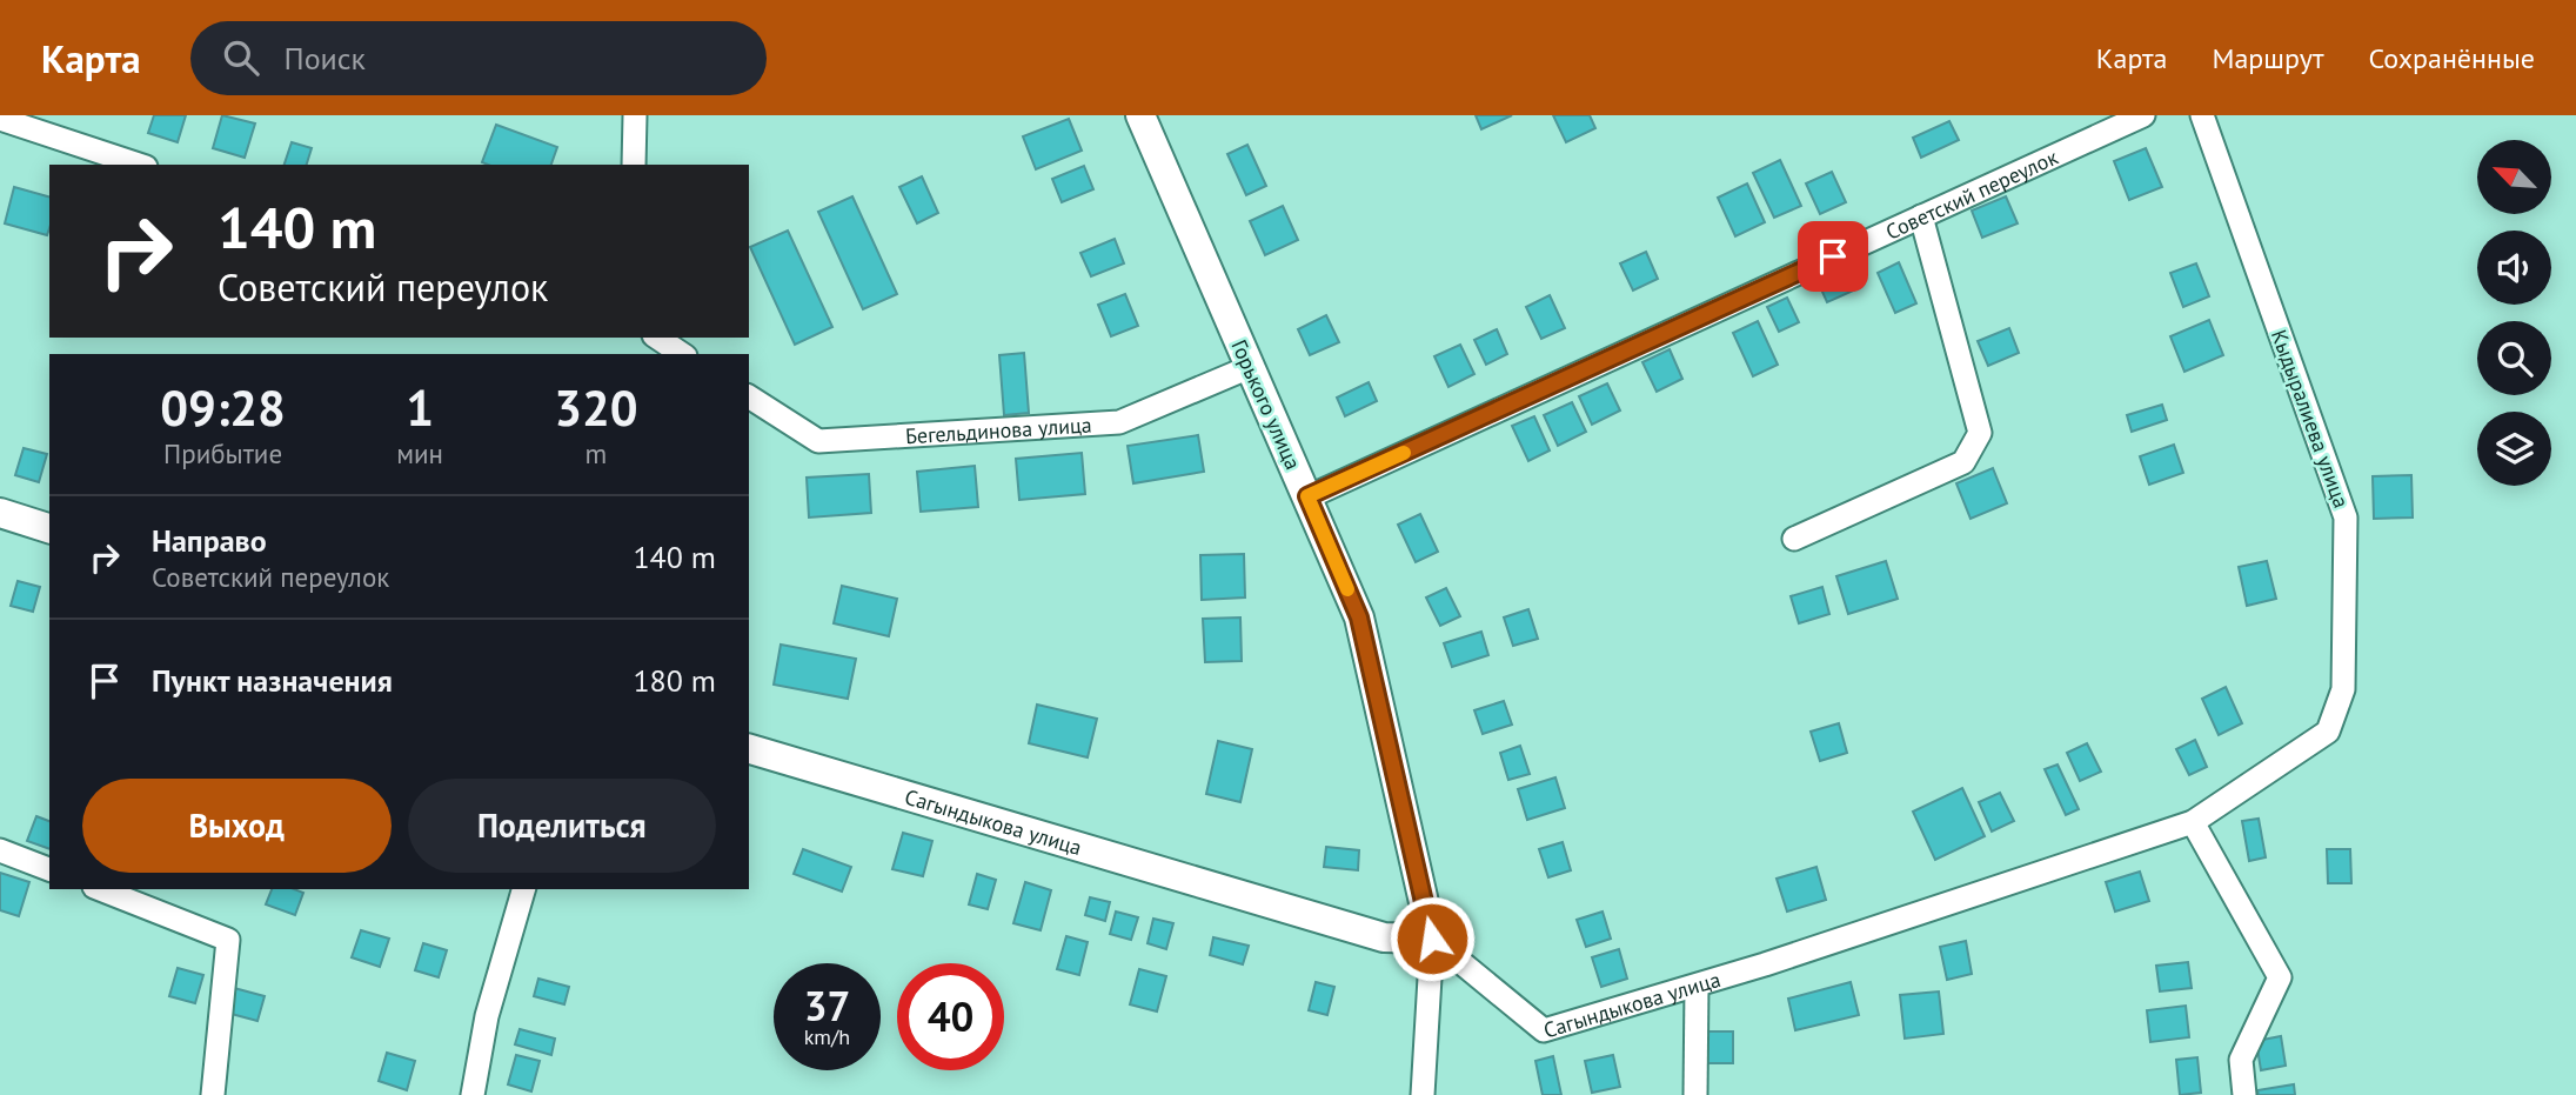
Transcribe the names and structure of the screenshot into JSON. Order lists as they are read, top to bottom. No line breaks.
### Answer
{"streets":{"street":["Советский переулок","Горького улица","Кыдыралиева улица","Бегельдинова улица","Сагындыкова улица"]},"crossings":[["Советский переулок","Горького улица"],["Горького улица","Бегельдинова улица"],["Горького улица","Сагындыкова улица"],["Кыдыралиева улица","Сагындыкова улица"]],"north":"top left","page":{"header":"Карта","search":"Поиск","nav":["Карта","Маршрут","Сохранённые"],"turn":["140 m","Советский переулок"],"eta":["09:28","Прибытие","1","мин","320","m"],"list":[{"name":"Направо","note":"Советский переулок","value":"140 m"},{"name":"Пункт назначения","value":"180 m"}],"buttons":["Выход","Поделиться"],"speed":"37 km/h","limit":"40"}}
